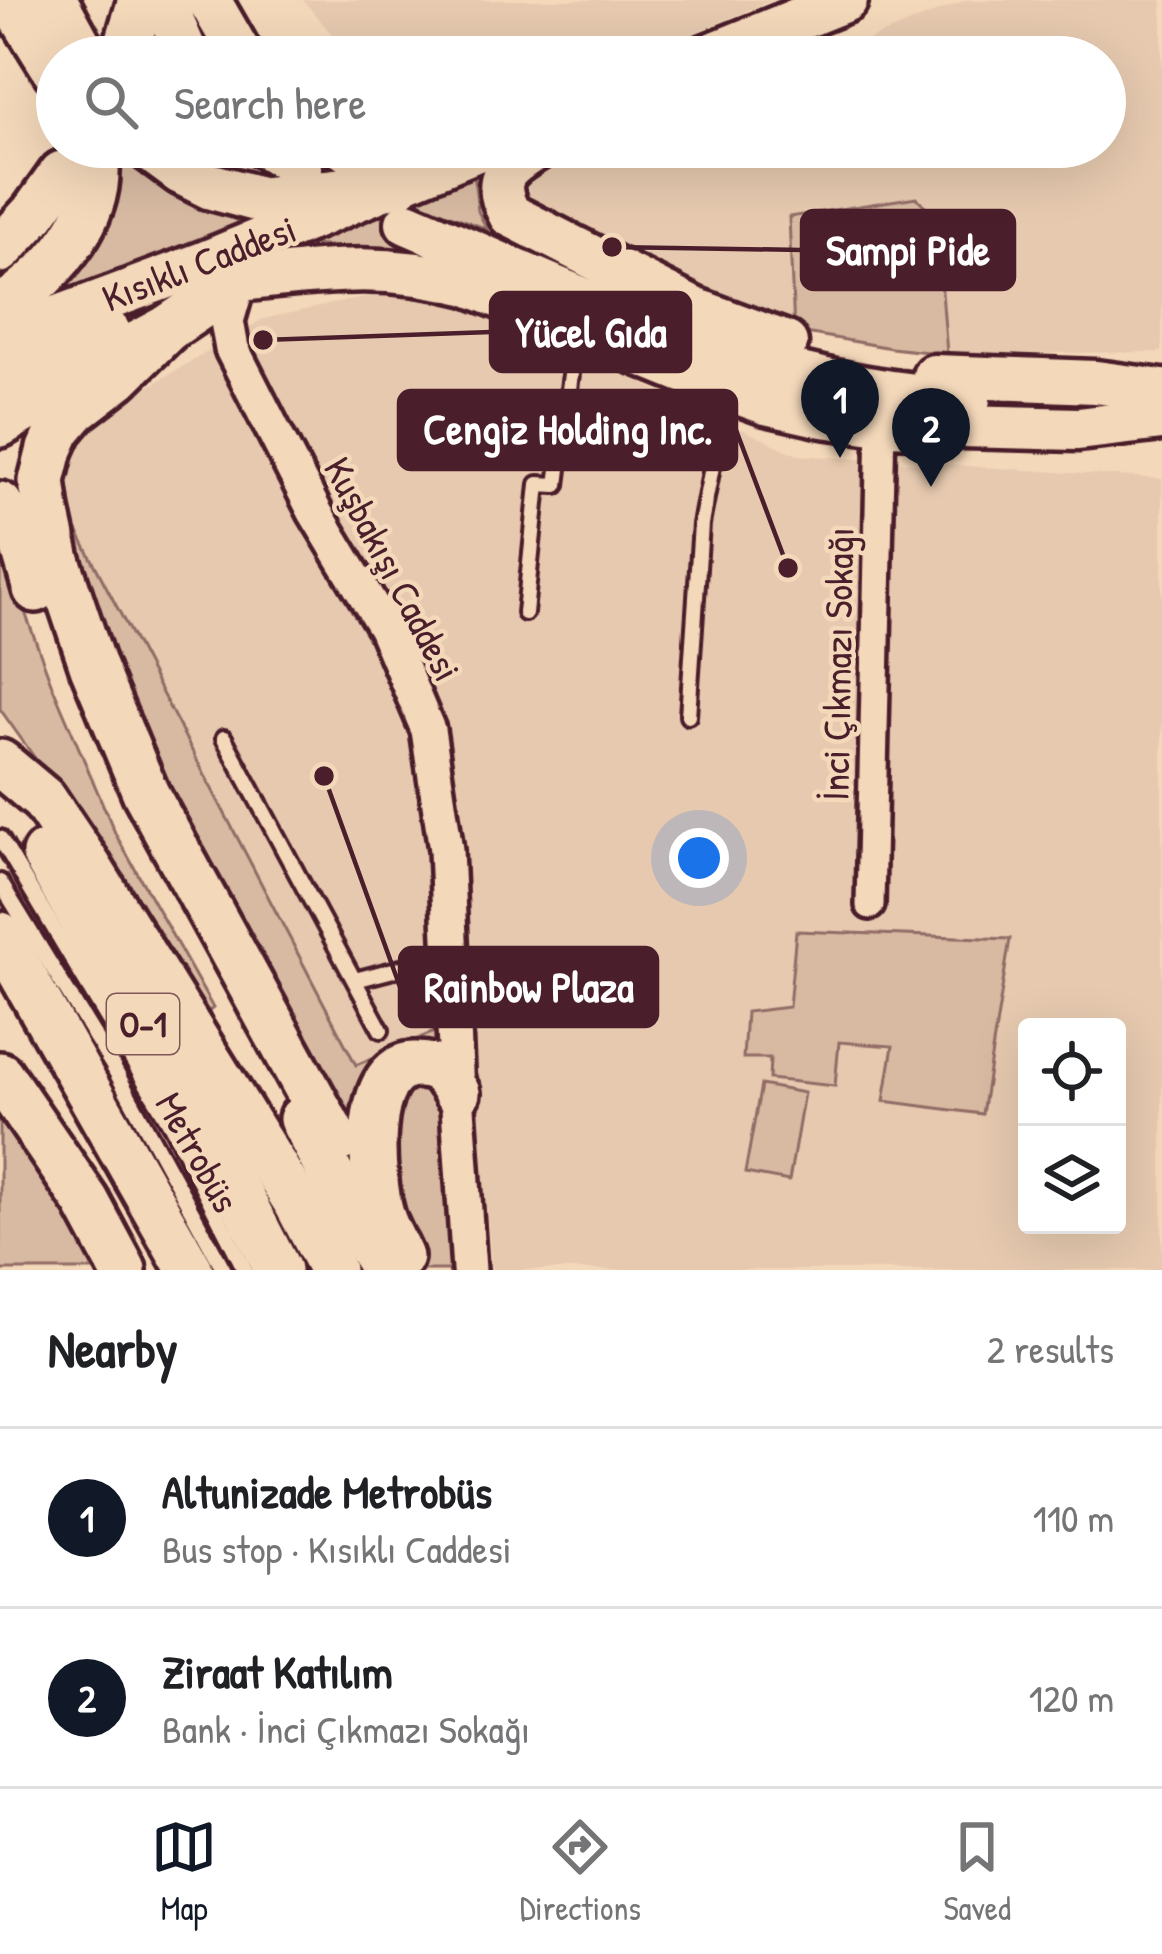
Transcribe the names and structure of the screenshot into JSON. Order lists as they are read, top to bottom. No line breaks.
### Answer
{"streets":{"highway":["Kısıklı Caddesi","O-1"],"street":["Kuşbakışı Caddesi","İnci Çıkmazı Sokağı"],"lane":["Metrobüs"]},"crossings":[["Kısıklı Caddesi","Kuşbakışı Caddesi"],["Kısıklı Caddesi","İnci Çıkmazı Sokağı"]],"places":["Sampi Pide","Yücel Gıda","Cengiz Holding Inc.","Rainbow Plaza"],"page":{"search":"Search here","pins":["1","2"],"heading":["Nearby","2 results"],"list":[{"mark":"1","name":"Altunizade Metrobüs","note":"Bus stop · Kısıklı Caddesi","value":"110 m"},{"mark":"2","name":"Ziraat Katılım","note":"Bank · İnci Çıkmazı Sokağı","value":"120 m"}],"nav":["Map","Directions","Saved"]}}
